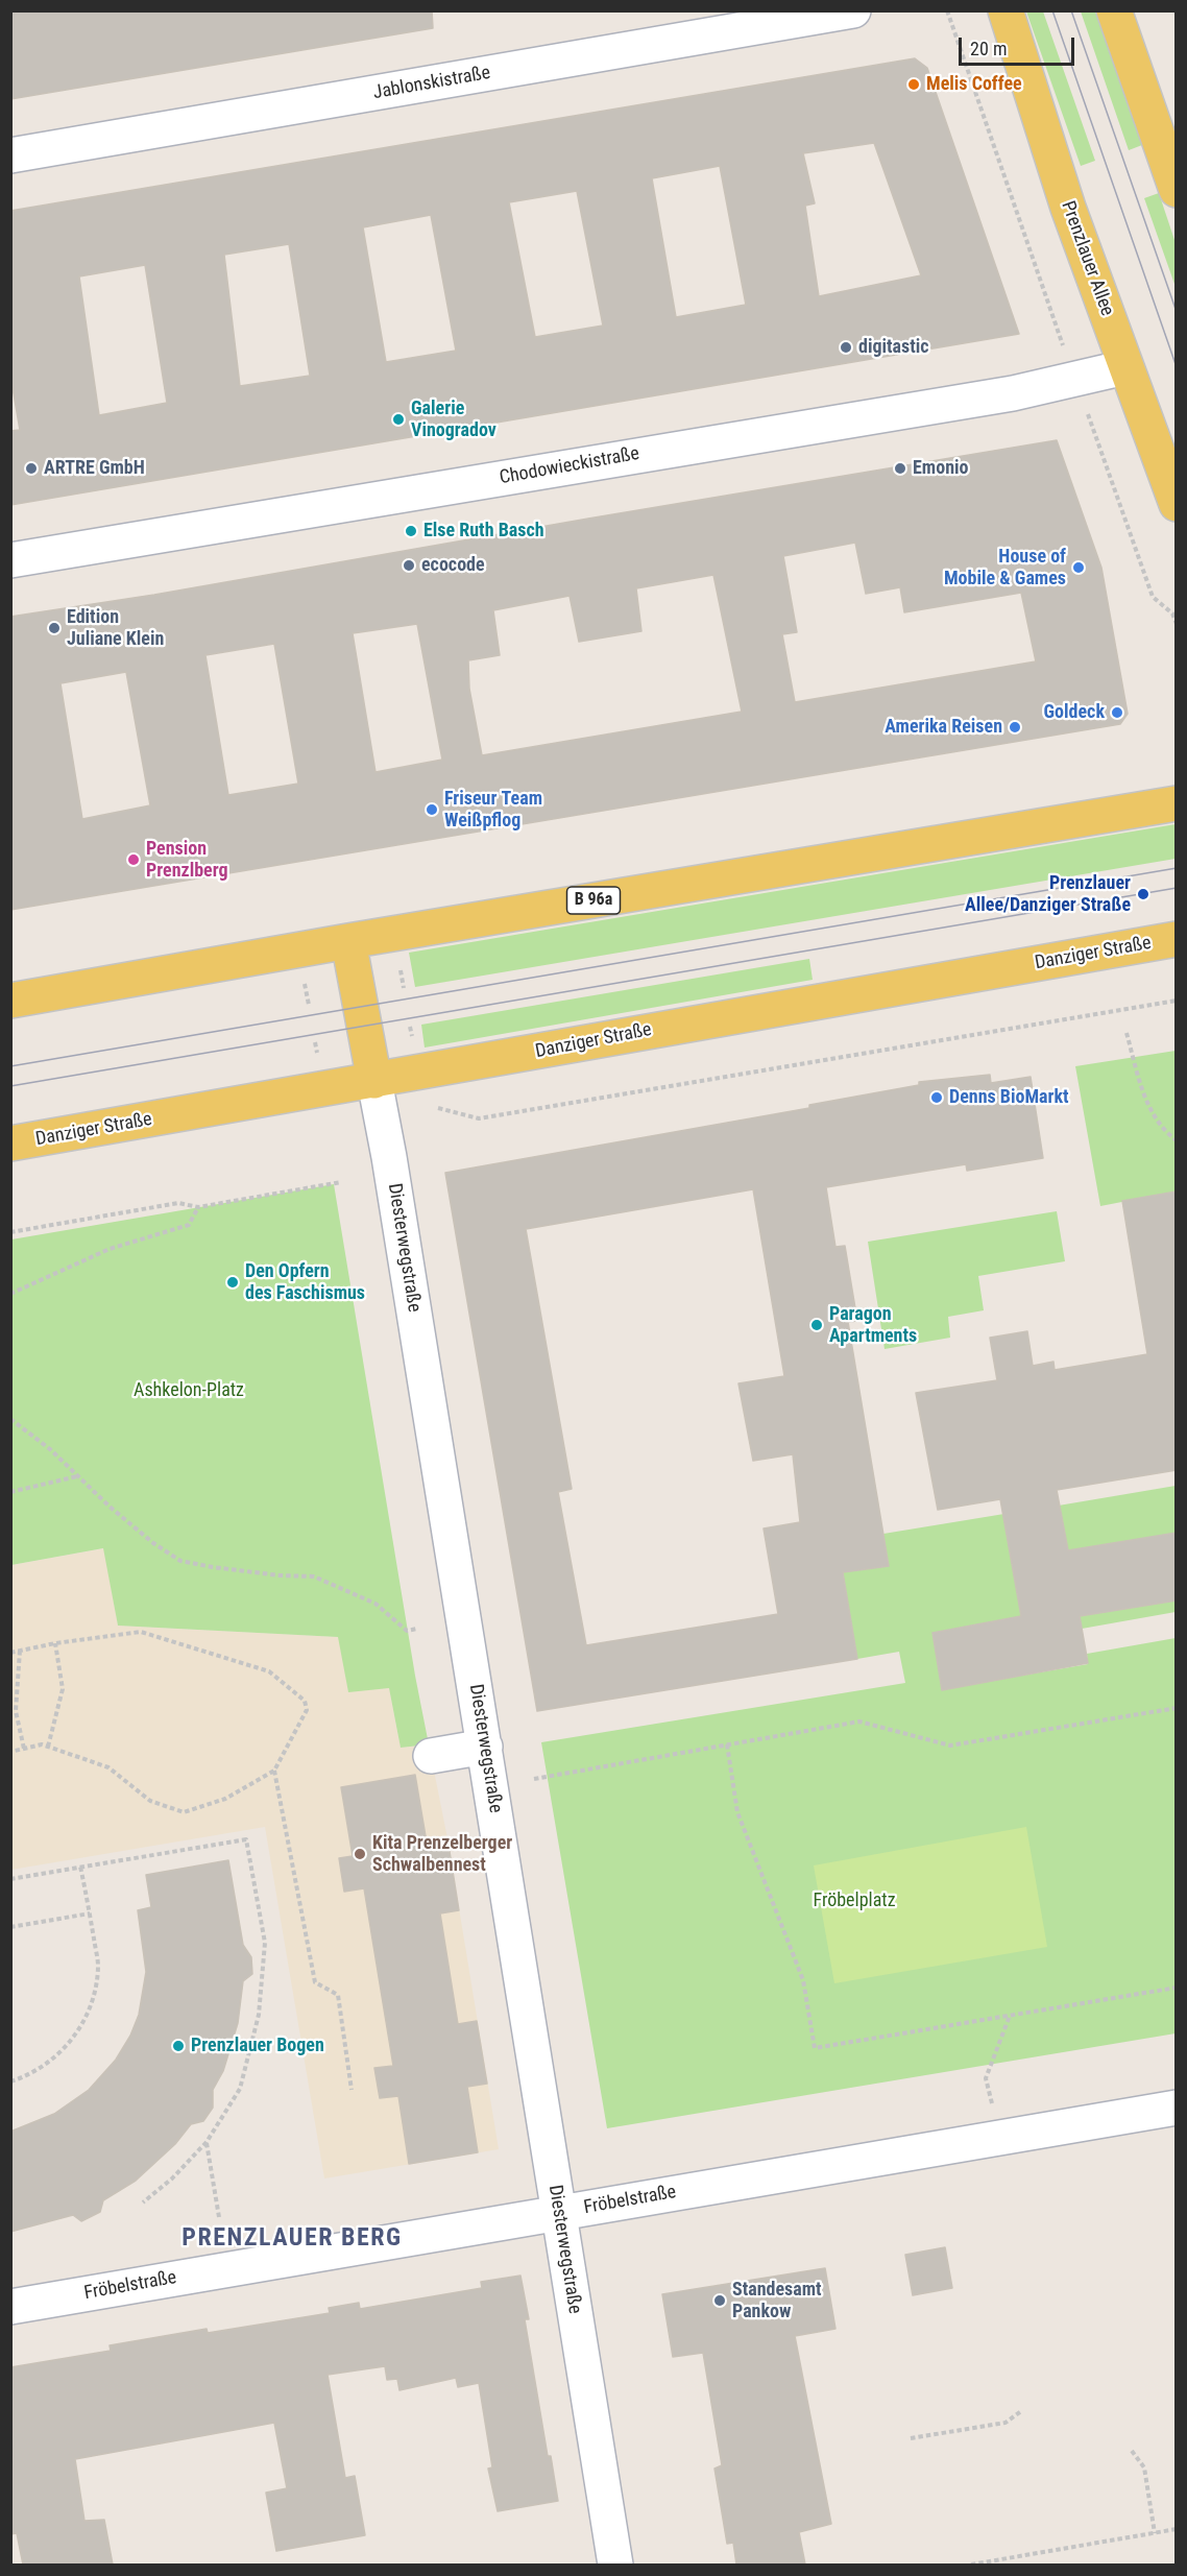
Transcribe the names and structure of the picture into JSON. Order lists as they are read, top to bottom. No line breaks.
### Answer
{"streets":{"main road":["Prenzlauer Allee","B 96a","Danziger Straße"],"street":["Jablonskistraße","Chodowieckistraße","Diesterwegstraße","Fröbelstraße"]},"crossings":[["Prenzlauer Allee","Chodowieckistraße"],["Danziger Straße","Diesterwegstraße"],["Diesterwegstraße","Fröbelstraße"]],"districts":["PRENZLAUER BERG"],"parks":["Ashkelon-Platz","Fröbelplatz"],"places":["Melis Coffee","digitastic","Galerie Vinogradov","ARTRE GmbH","Emonio","Else Ruth Basch","ecocode","House of Mobile & Games","Edition Juliane Klein","Goldeck","Amerika Reisen","Friseur Team Weißpflog","Pension Prenzlberg","Prenzlauer Allee/Danziger Straße","Denns BioMarkt","Den Opfern des Faschismus","Paragon Apartments","Kita Prenzelberger Schwalbennest","Prenzlauer Bogen","Standesamt Pankow"],"scale_bar":"20 m"}
